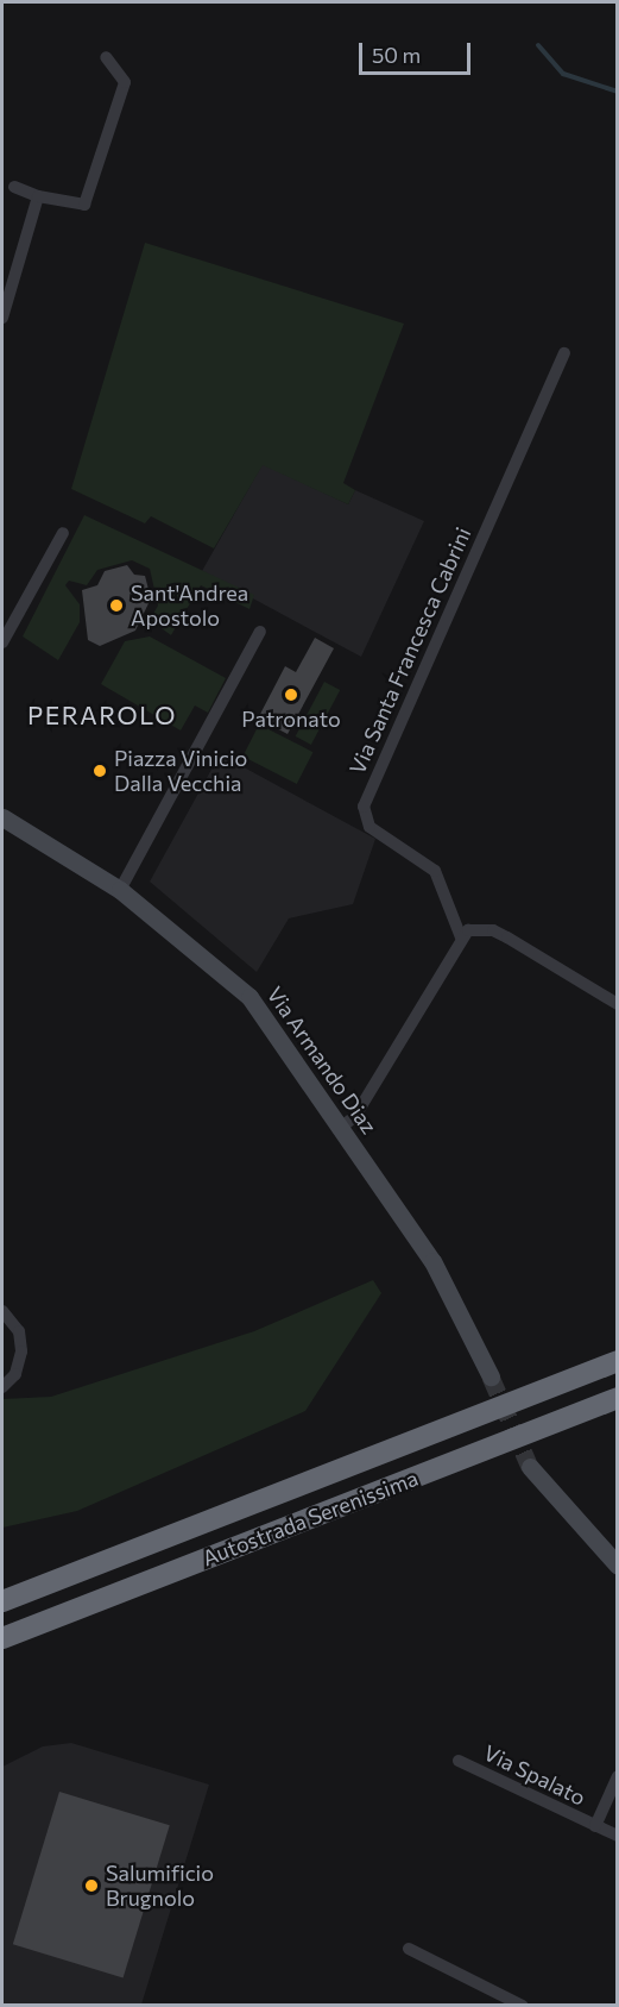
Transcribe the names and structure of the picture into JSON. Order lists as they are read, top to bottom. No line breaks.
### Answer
{"streets":{"highway":["Autostrada Serenissima"],"street":["Via Santa Francesca Cabrini","Via Armando Diaz","Via Spalato"]},"districts":["PERAROLO"],"places":["Sant'Andrea Apostolo","Patronato","Piazza Vinicio Dalla Vecchia","Salumificio Brugnolo"],"scale_bar":"50 m"}
